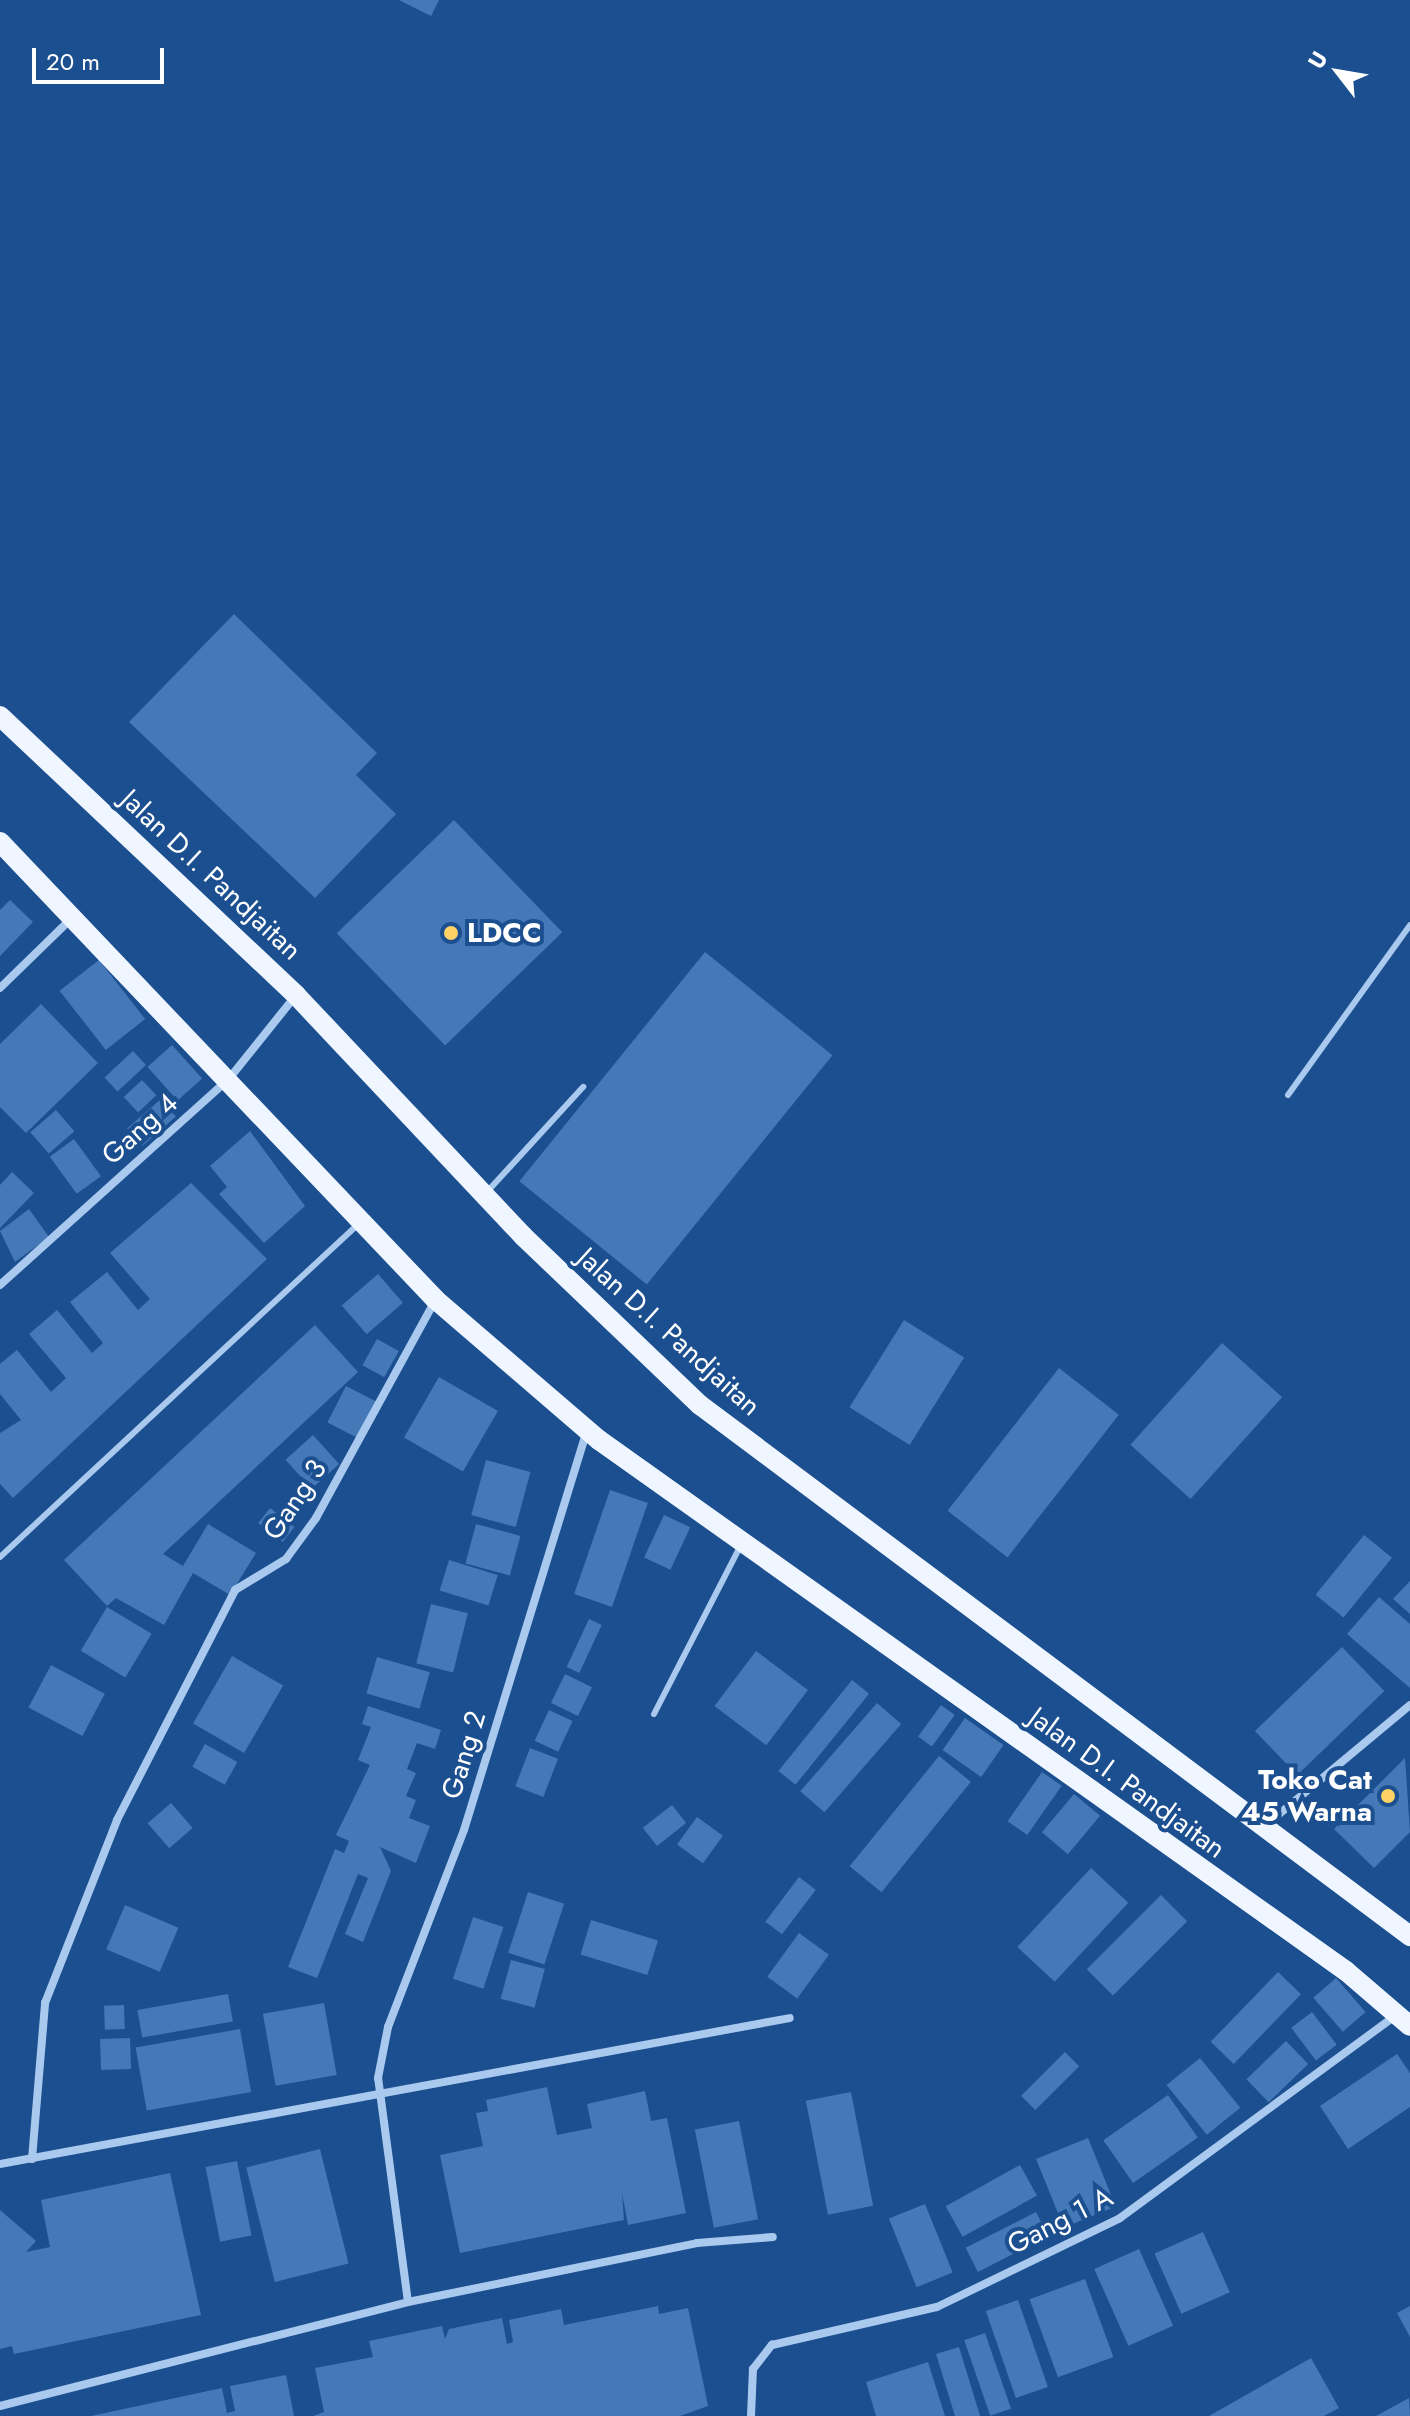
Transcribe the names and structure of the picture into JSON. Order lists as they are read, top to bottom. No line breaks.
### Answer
{"streets":{"main road":["Jalan D.I. Pandjaitan"],"street":["Gang 4","Gang 3","Gang 2","Gang 1 A"]},"crossings":[["Jalan D.I. Pandjaitan","Gang 4"],["Jalan D.I. Pandjaitan","Gang 3"],["Jalan D.I. Pandjaitan","Gang 2"],["Jalan D.I. Pandjaitan","Gang 1 A"]],"places":["LDCC","Toko Cat 45 Warna"],"scale_bar":"20 m","north":"top left"}
